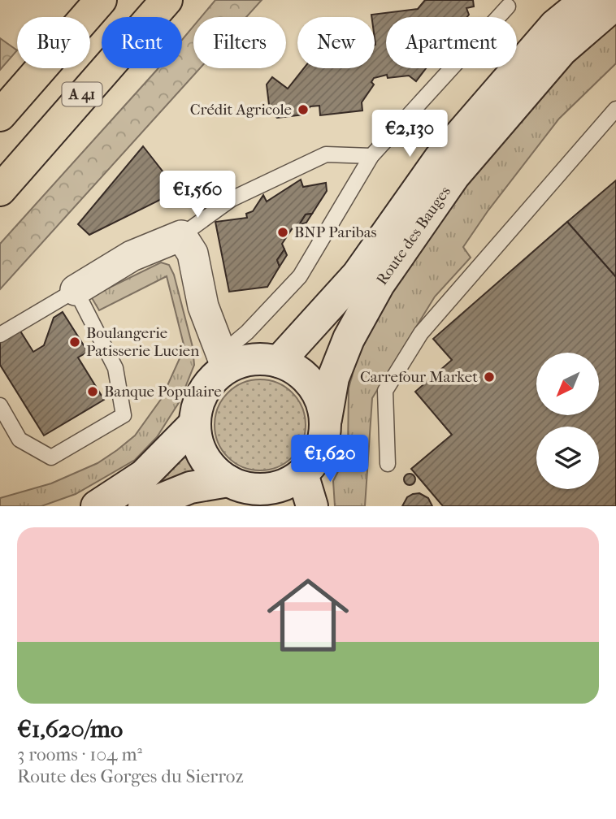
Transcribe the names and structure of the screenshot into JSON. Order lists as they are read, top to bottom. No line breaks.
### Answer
{"streets":{"highway":["A 41"],"main road":["Route des Bauges"]},"places":["Crédit Agricole","BNP Paribas","Boulangerie Patisserie Lucien","Carrefour Market","Banque Populaire"],"north":"bottom left","page":{"chip":["Buy","Rent","Filters","New","Apartment"],"price":["€2,130","€1,560","€1,620"],"list":[{"name":"€1,620/mo","note":"3 rooms · 104 m² · Route des Gorges du Sierroz"}]}}
